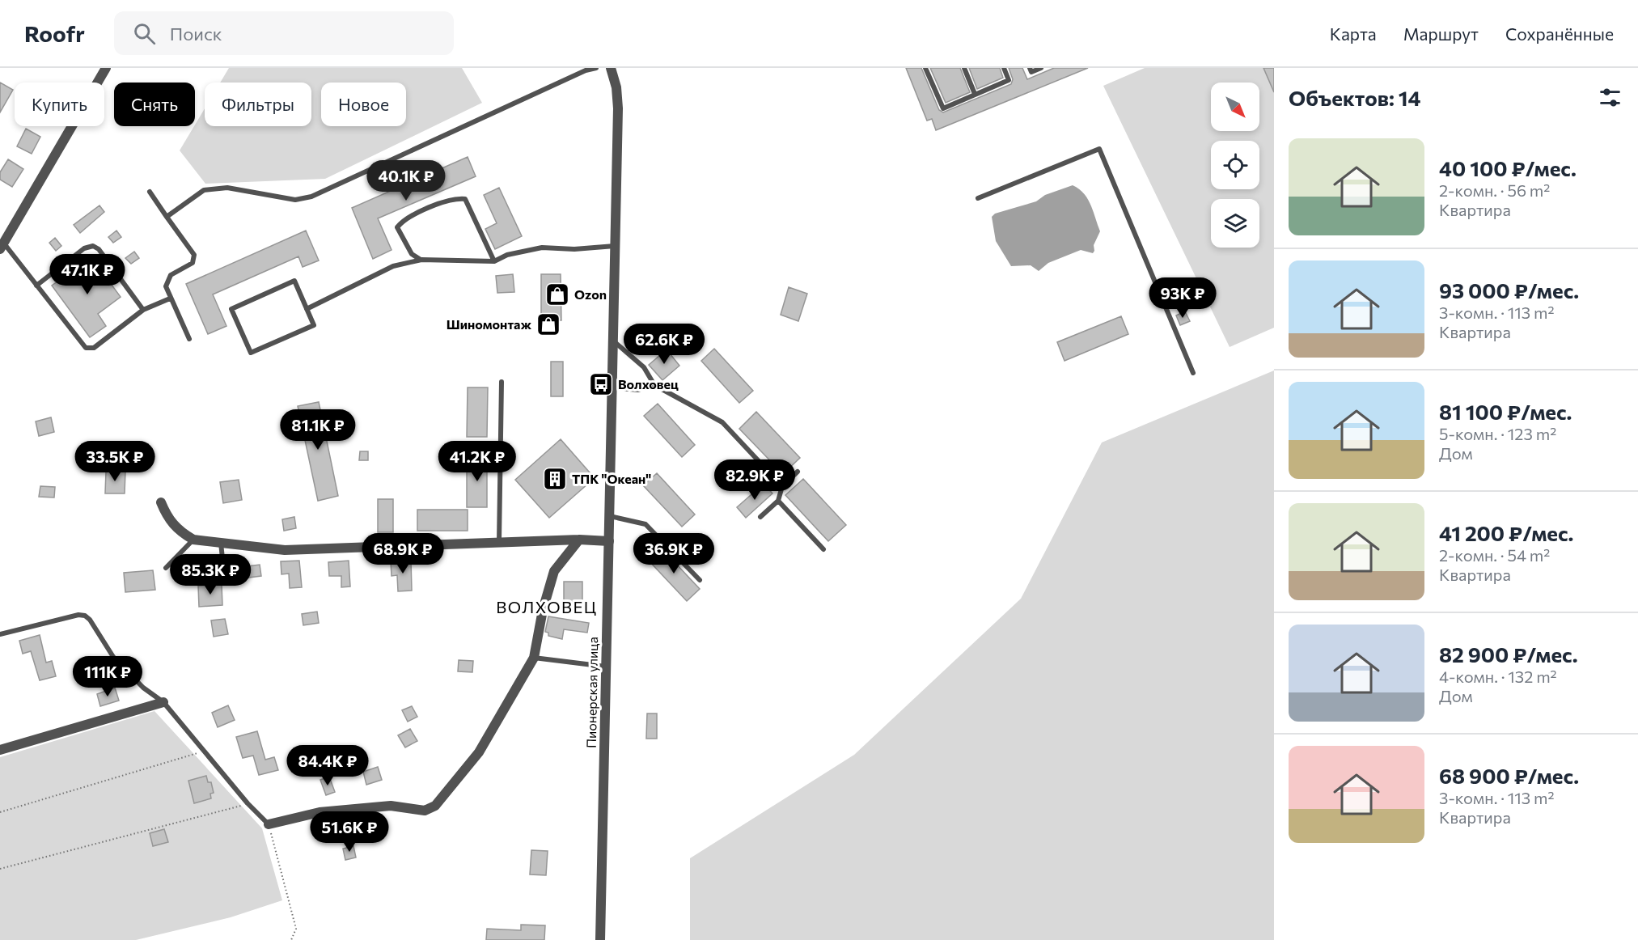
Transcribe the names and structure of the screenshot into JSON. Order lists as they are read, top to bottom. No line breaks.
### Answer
{"streets":{"street":["Пионерская улица"]},"districts":["ВОЛХОВЕЦ"],"places":{"shop":["Ozon","Шиномонтаж"],"bus stop":["Волховец"],"building":["ТПК \"Океан\""]},"north":"bottom right","page":{"header":"Roofr","search":"Поиск","nav":["Карта","Маршрут","Сохранённые"],"heading":"Объектов: 14","chip":["Купить","Снять","Фильтры","Новое"],"list":[{"name":"40 100 ₽/мес.","note":"2-комн. · 56 m² · Квартира"},{"name":"93 000 ₽/мес.","note":"3-комн. · 113 m² · Квартира"},{"name":"81 100 ₽/мес.","note":"5-комн. · 123 m² · Дом"},{"name":"41 200 ₽/мес.","note":"2-комн. · 54 m² · Квартира"},{"name":"82 900 ₽/мес.","note":"4-комн. · 132 m² · Дом"},{"name":"68 900 ₽/мес.","note":"3-комн. · 113 m² · Квартира"}],"price":["40.1K ₽","47.1K ₽","93K ₽","62.6K ₽","81.1K ₽","33.5K ₽","41.2K ₽","82.9K ₽","68.9K ₽","36.9K ₽","85.3K ₽","111K ₽","84.4K ₽","51.6K ₽"]}}
